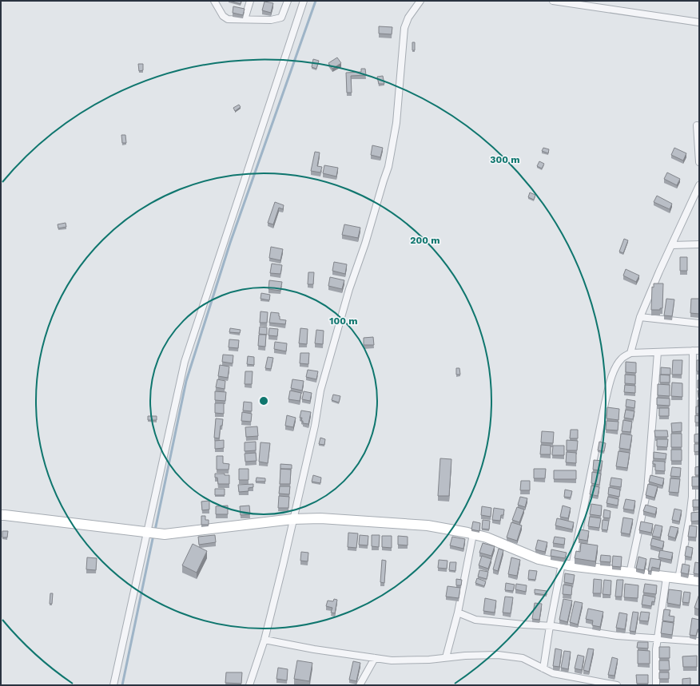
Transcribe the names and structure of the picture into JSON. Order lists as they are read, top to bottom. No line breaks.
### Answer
{"rings":["300 m","200 m","100 m"]}
